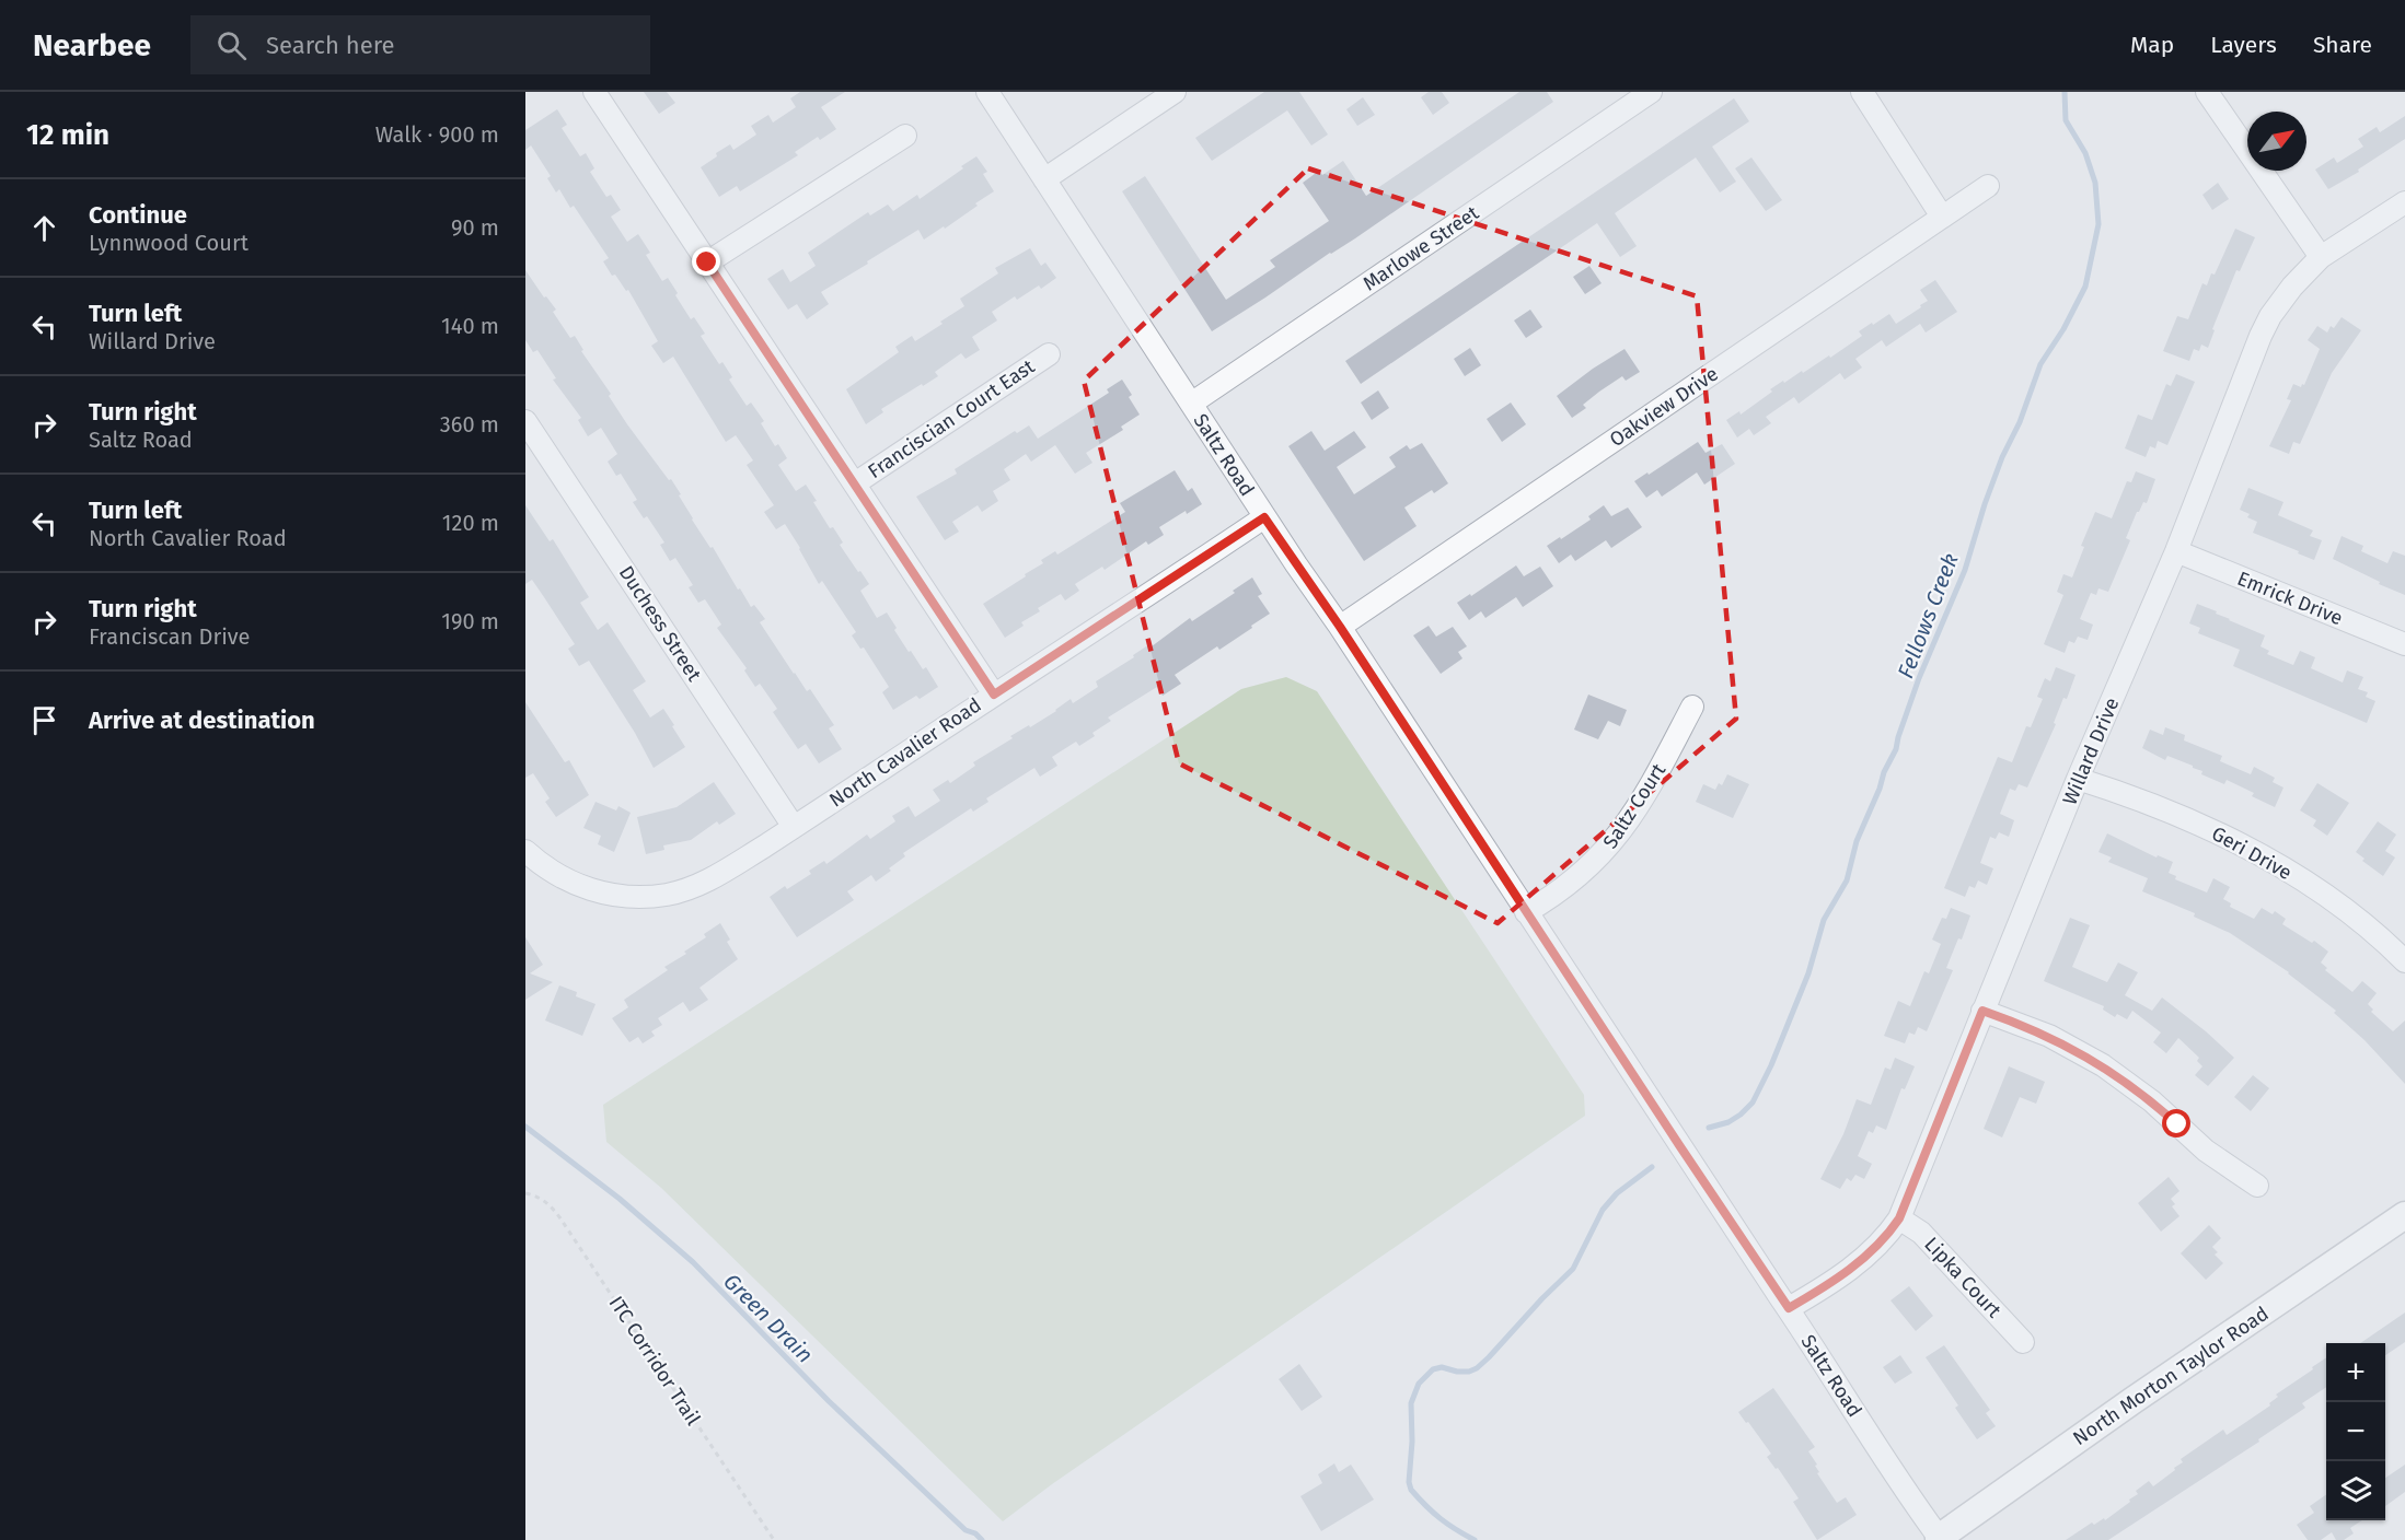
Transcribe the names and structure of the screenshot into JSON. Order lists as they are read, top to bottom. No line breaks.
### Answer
{"streets":{"street":["Marlowe Street","Oakview Drive","Franciscian Court East","Saltz Road","Emrick Drive","Duchess Street","Willard Drive","North Cavalier Road","Saltz Court","Geri Drive","Lipka Court","North Morton Taylor Road"],"path":["ITC Corridor Trail"]},"crossings":[["Marlowe Street","Saltz Road"],["Oakview Drive","Saltz Road"],["Saltz Road","Willard Drive"],["Saltz Road","North Cavalier Road"],["Saltz Road","Saltz Court"],["Saltz Road","North Morton Taylor Road"],["Emrick Drive","Willard Drive"],["Duchess Street","North Cavalier Road"],["Willard Drive","Geri Drive"],["Willard Drive","Lipka Court"]],"water":["Fellows Creek","Green Drain"],"north":"top right","page":{"header":"Nearbee","search":"Search here","nav":["Map","Layers","Share"],"heading":["12 min","Walk · 900 m"],"list":[["Continue","Lynnwood Court","90 m"],["Turn left","Willard Drive","140 m"],["Turn right","Saltz Road","360 m"],["Turn left","North Cavalier Road","120 m"],["Turn right","Franciscan Drive","190 m"],"Arrive at destination"],"map_buttons":["+","−"]}}
